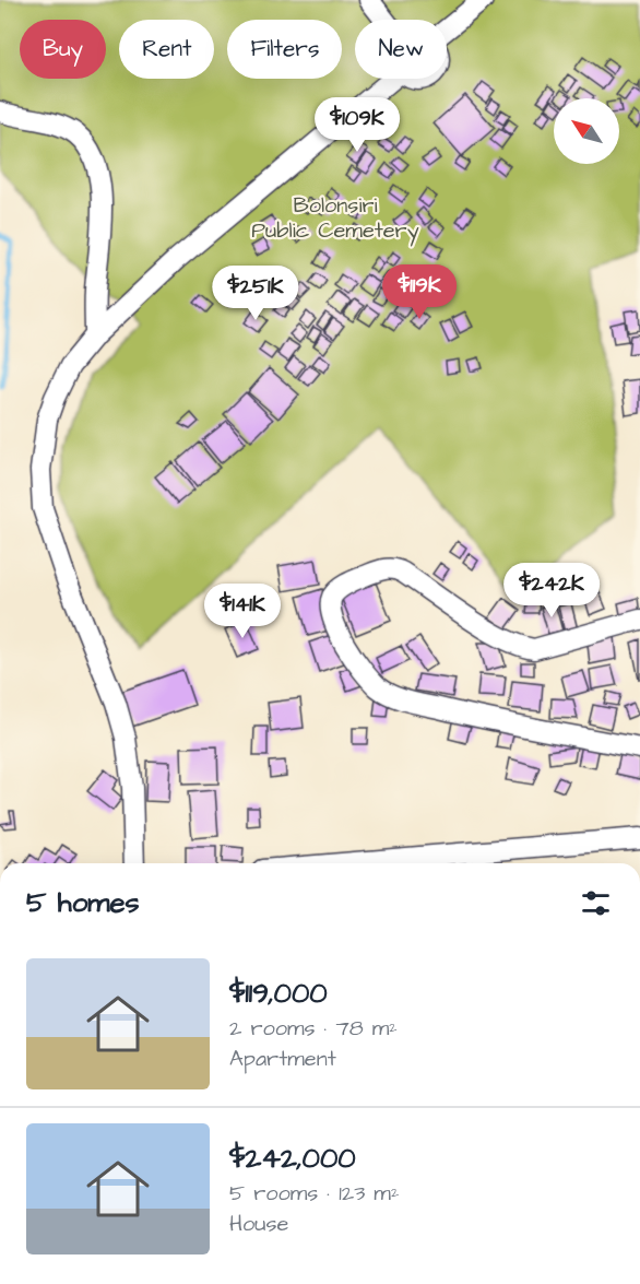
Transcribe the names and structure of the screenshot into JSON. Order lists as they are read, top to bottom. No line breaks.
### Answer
{"parks":["Bolonsiri Public Cemetery"],"north":"top left","page":{"chip":["Buy","Rent","Filters","New"],"price":["$109K","$119K","$251K","$242K","$141K"],"heading":"5 homes","list":[{"name":"$119,000","note":"2 rooms · 78 m² · Apartment"},{"name":"$242,000","note":"5 rooms · 123 m² · House"}]}}
